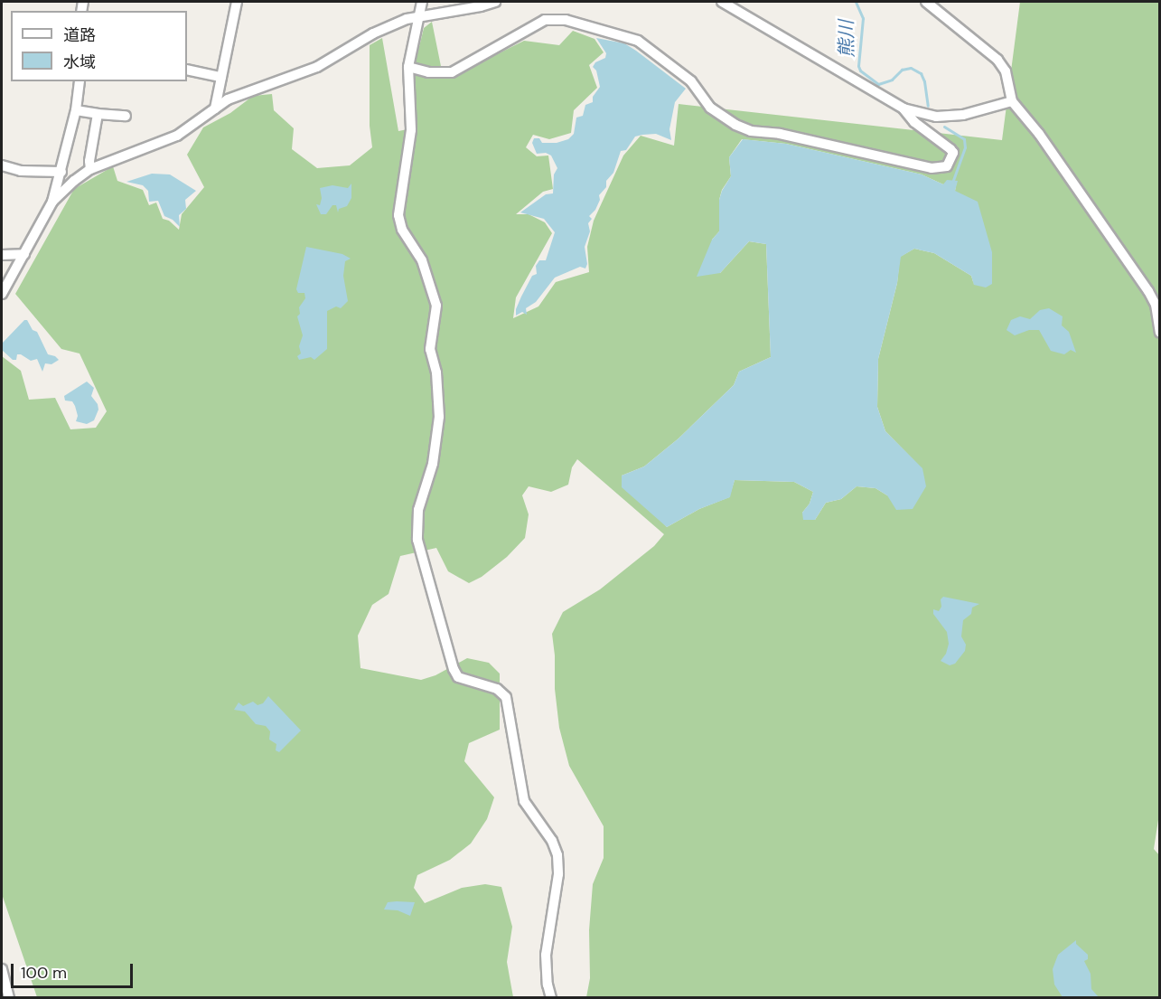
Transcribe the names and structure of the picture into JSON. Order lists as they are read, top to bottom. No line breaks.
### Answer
{"water":["熊川"],"legend":["道路","水域"],"scale_bar":"100 m"}
